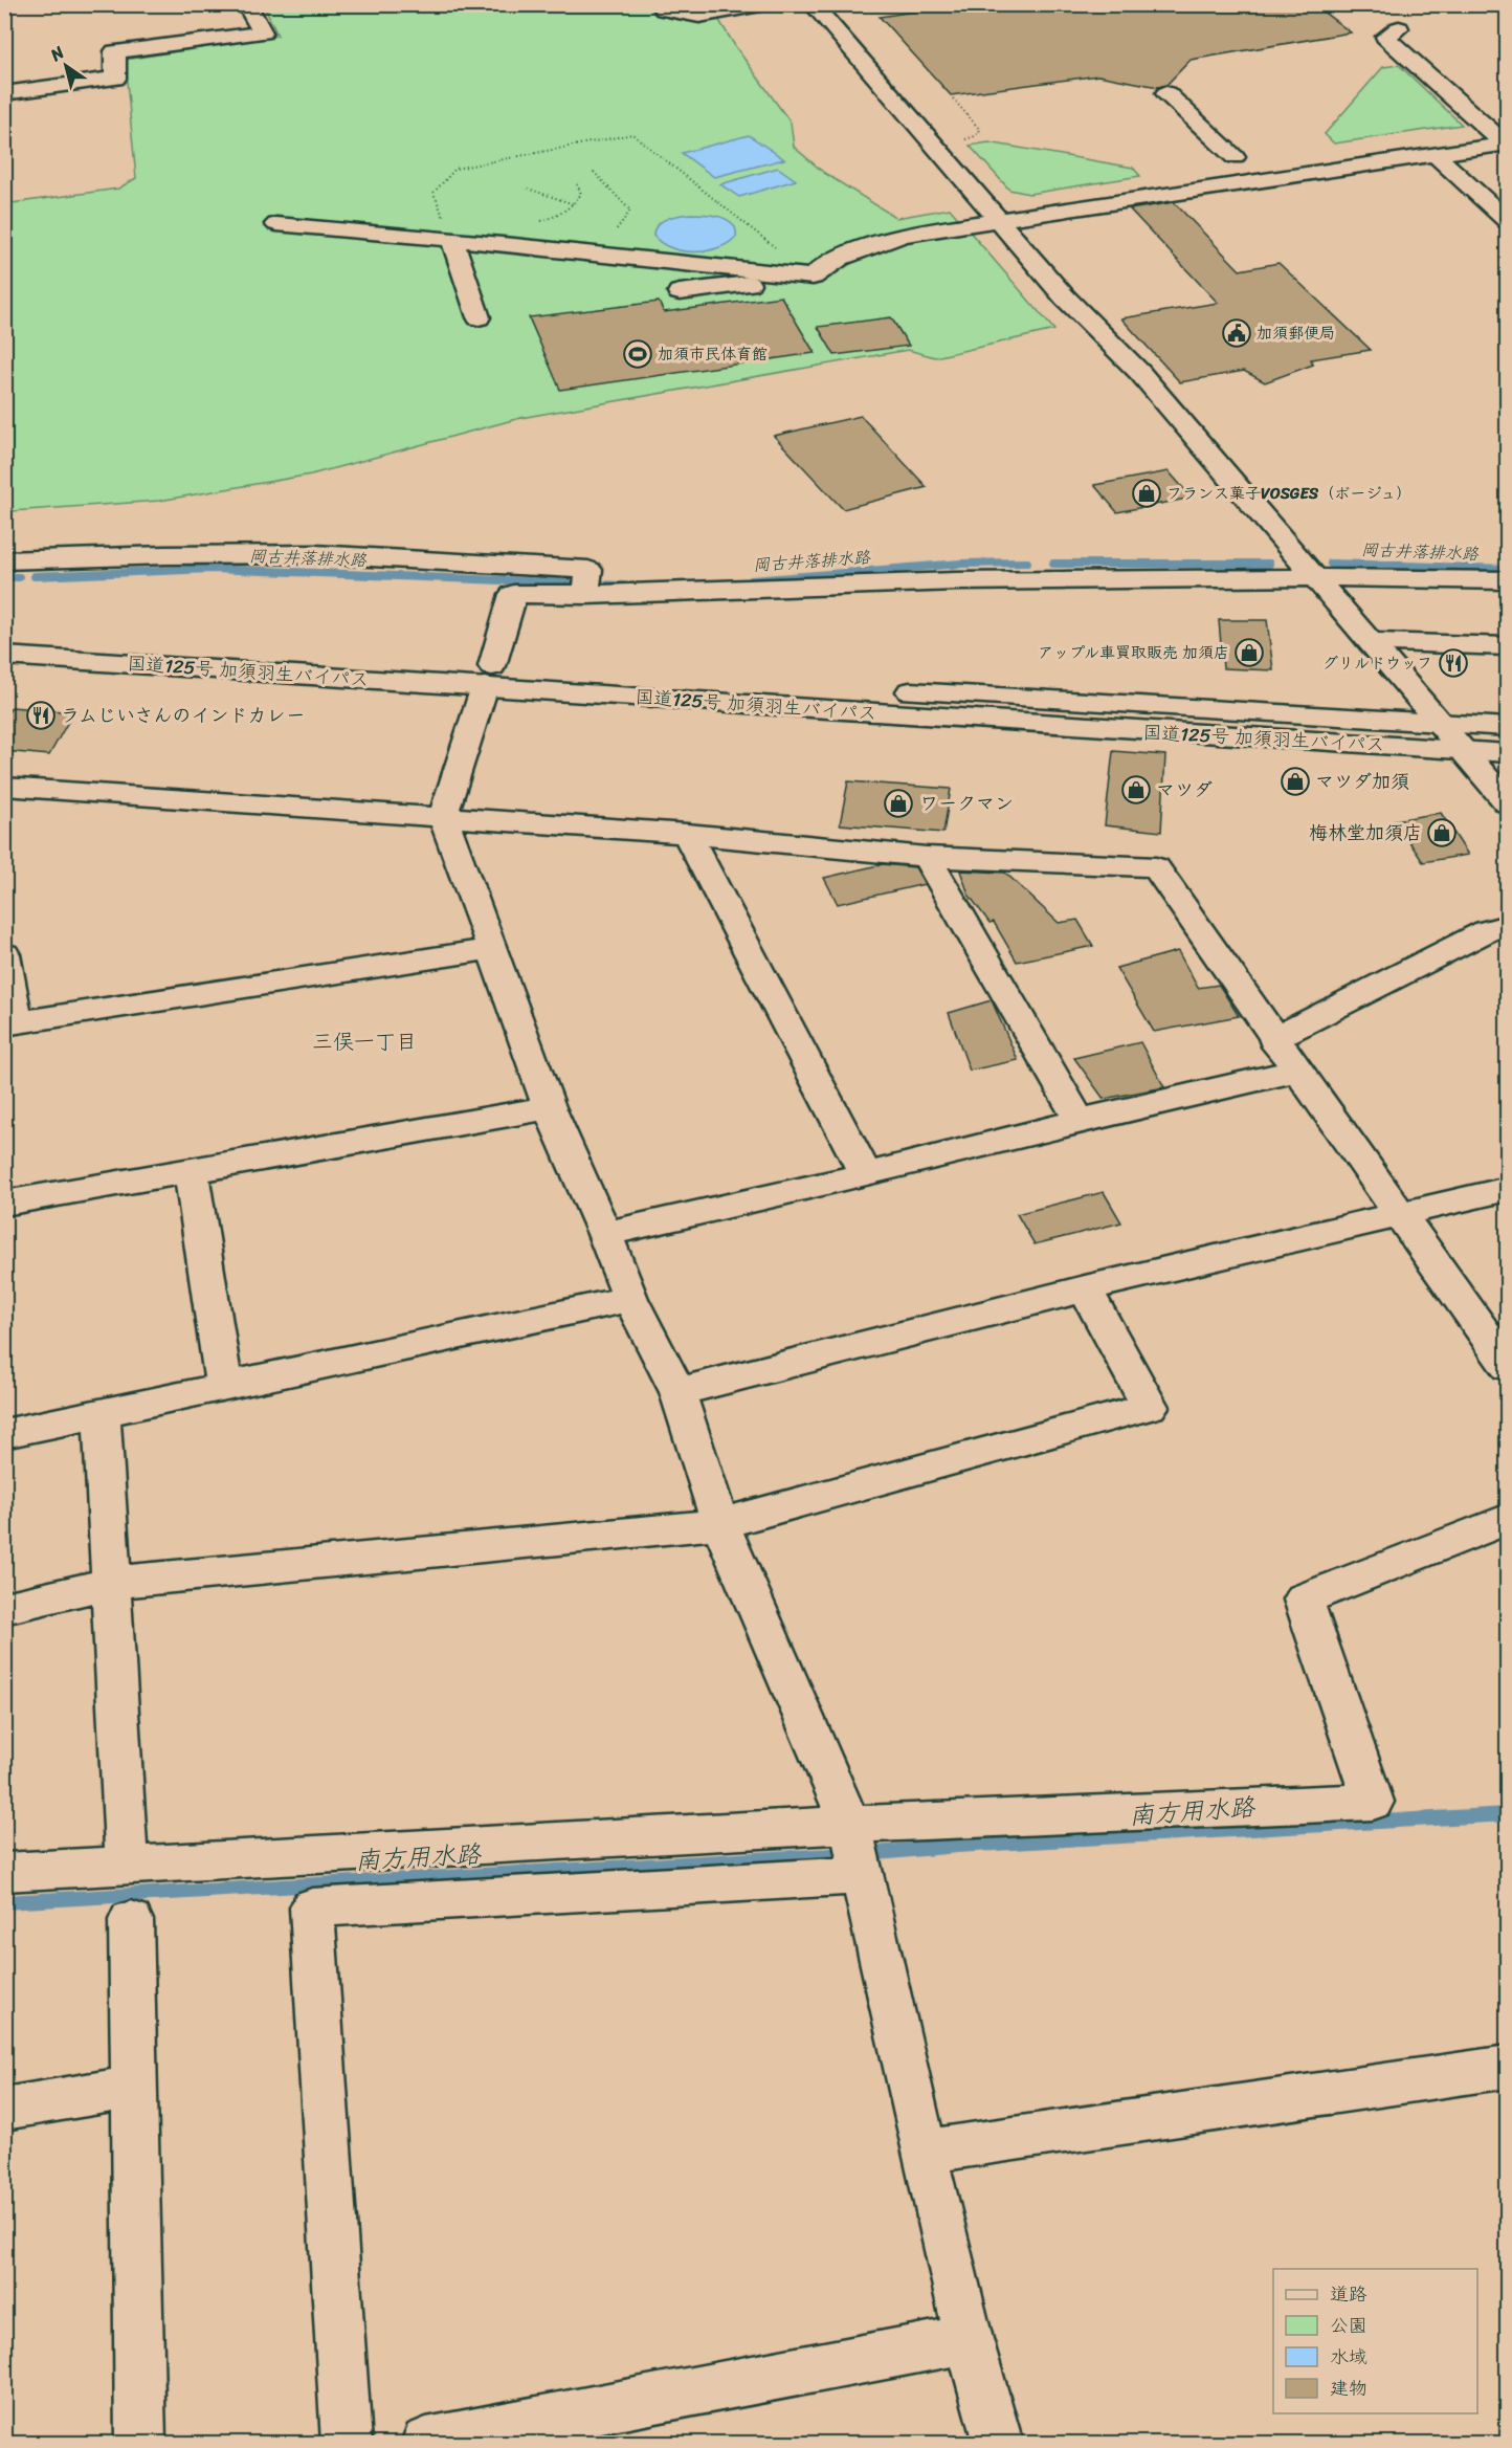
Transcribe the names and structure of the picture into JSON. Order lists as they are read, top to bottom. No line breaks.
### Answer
{"streets":{"main road":["国道125号 加須羽生バイパス"]},"districts":["三俣一丁目"],"water":["岡古井落排水路","南方用水路"],"places":{"public building":["加須郵便局"],"sports":["加須市民体育館"],"shop":["フランス菓子VOSGES（ボージュ）","アップル車買取販売 加須店","マツダ加須","マツダ","ワークマン","梅林堂加須店"],"restaurant":["グリルドウッフ","ラムじいさんのインドカレー"]},"legend":["道路","公園","水域","建物"],"north":"top left"}
